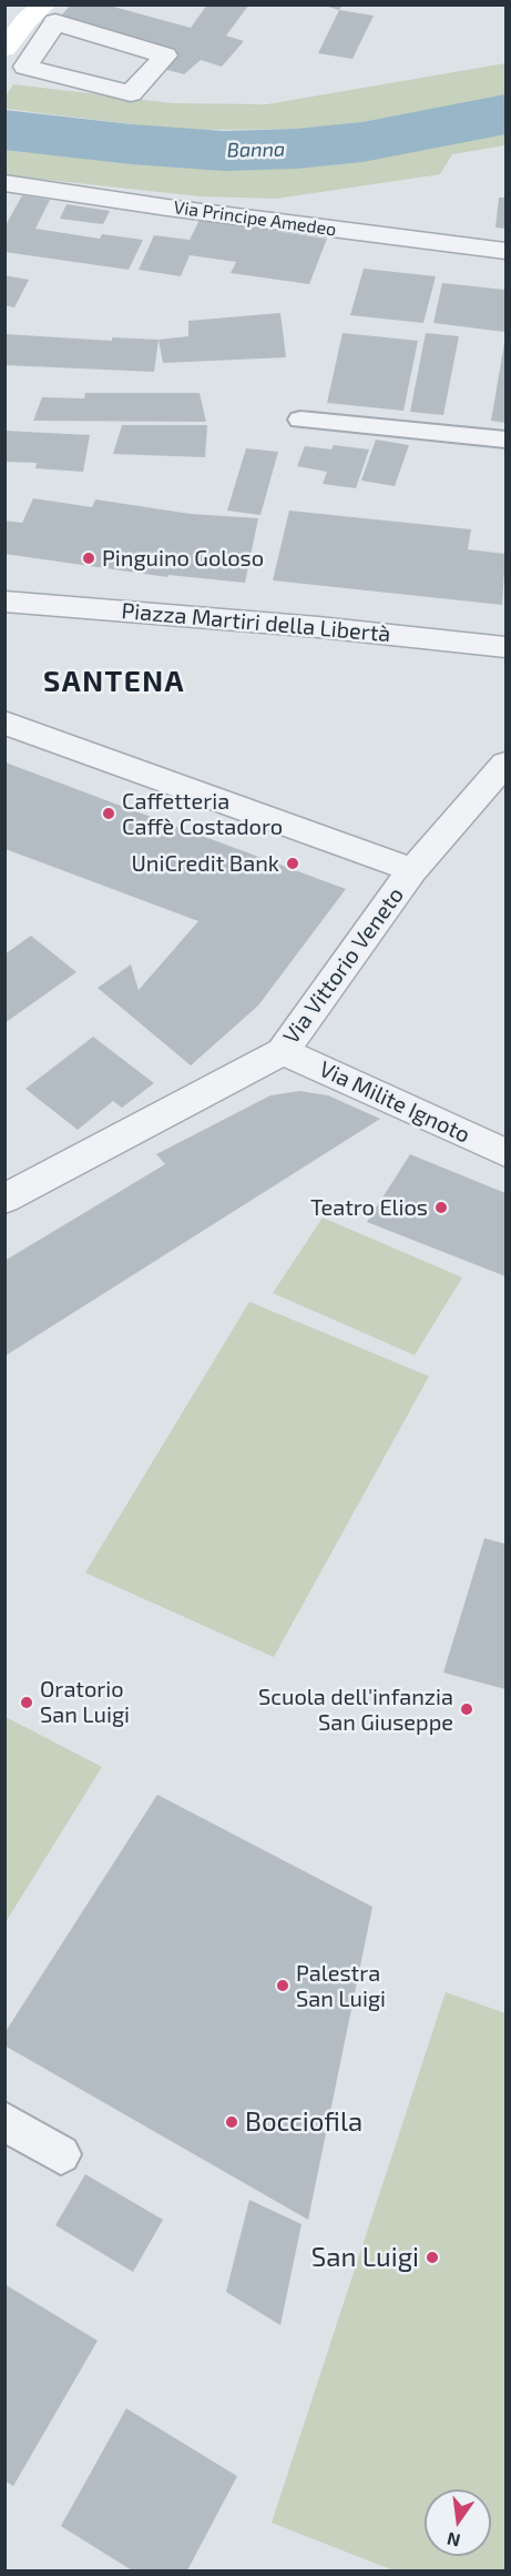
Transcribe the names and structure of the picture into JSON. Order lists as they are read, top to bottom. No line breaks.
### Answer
{"streets":{"street":["Via Principe Amedeo","Piazza Martiri della Libertà","Via Vittorio Veneto","Via Milite Ignoto"]},"crossings":[["Via Vittorio Veneto","Via Milite Ignoto"]],"districts":["SANTENA"],"water":["Banna"],"places":["Pinguino Goloso","Caffetteria Caffè Costadoro","UniCredit Bank","Teatro Elios","Oratorio San Luigi","Scuola dell'infanzia San Giuseppe","Palestra San Luigi","Bocciofila","San Luigi"],"north":"bottom"}
